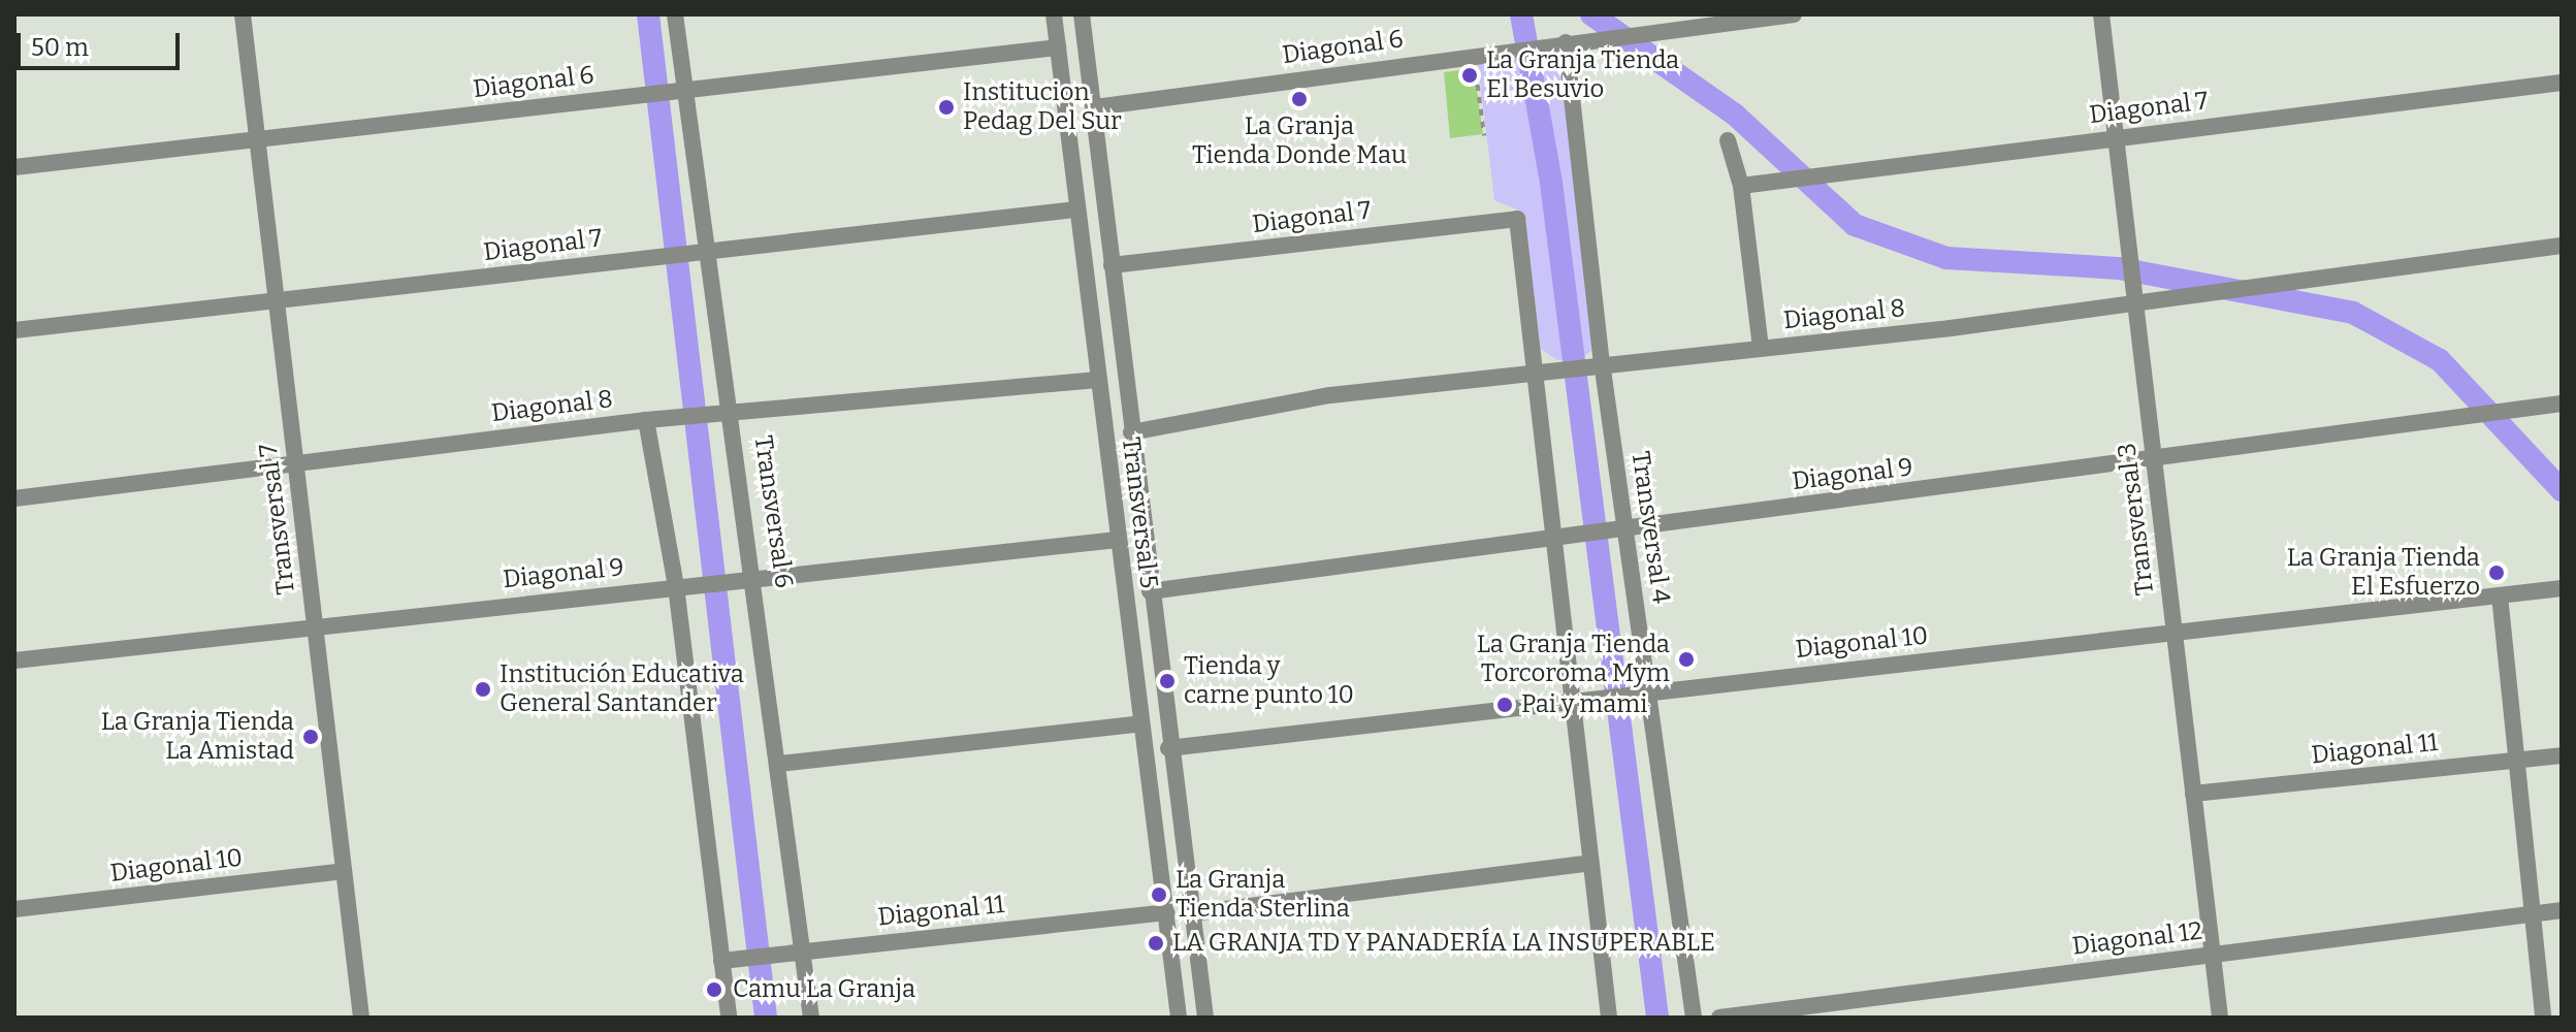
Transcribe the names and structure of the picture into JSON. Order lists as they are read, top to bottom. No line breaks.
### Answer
{"streets":{"street":["Diagonal 6","Diagonal 7","Diagonal 8","Diagonal 9","Transversal 6","Transversal 5","Transversal 7","Transversal 3","Transversal 4","Diagonal 10","Diagonal 11","Diagonal 12"]},"crossings":[["Diagonal 6","Transversal 6"],["Diagonal 6","Transversal 5"],["Diagonal 6","Transversal 7"],["Diagonal 6","Transversal 4"],["Diagonal 7","Diagonal 8"],["Diagonal 7","Transversal 6"],["Diagonal 7","Transversal 5"],["Diagonal 7","Transversal 7"],["Diagonal 7","Transversal 3"],["Diagonal 8","Transversal 6"],["Diagonal 8","Transversal 5"],["Diagonal 8","Transversal 7"],["Diagonal 8","Transversal 3"],["Diagonal 8","Transversal 4"],["Diagonal 9","Transversal 6"],["Diagonal 9","Transversal 5"],["Diagonal 9","Transversal 7"],["Diagonal 9","Transversal 3"],["Diagonal 9","Transversal 4"],["Transversal 6","Diagonal 11"],["Transversal 5","Diagonal 10"],["Transversal 5","Diagonal 11"],["Transversal 7","Diagonal 10"],["Transversal 3","Diagonal 10"],["Transversal 3","Diagonal 11"],["Transversal 3","Diagonal 12"],["Transversal 4","Diagonal 10"]],"places":["La Granja Tienda El Besuvio","La Granja Tienda Donde Mau","Institucion Pedag Del Sur","La Granja Tienda El Esfuerzo","La Granja Tienda Torcoroma Mym","Tienda y carne punto 10","Institución Educativa General Santander","Pai y mami","La Granja Tienda La Amistad","La Granja Tienda Sterlina","LA GRANJA TD Y PANADERÍA LA INSUPERABLE","Camu La Granja"],"scale_bar":"50 m"}
